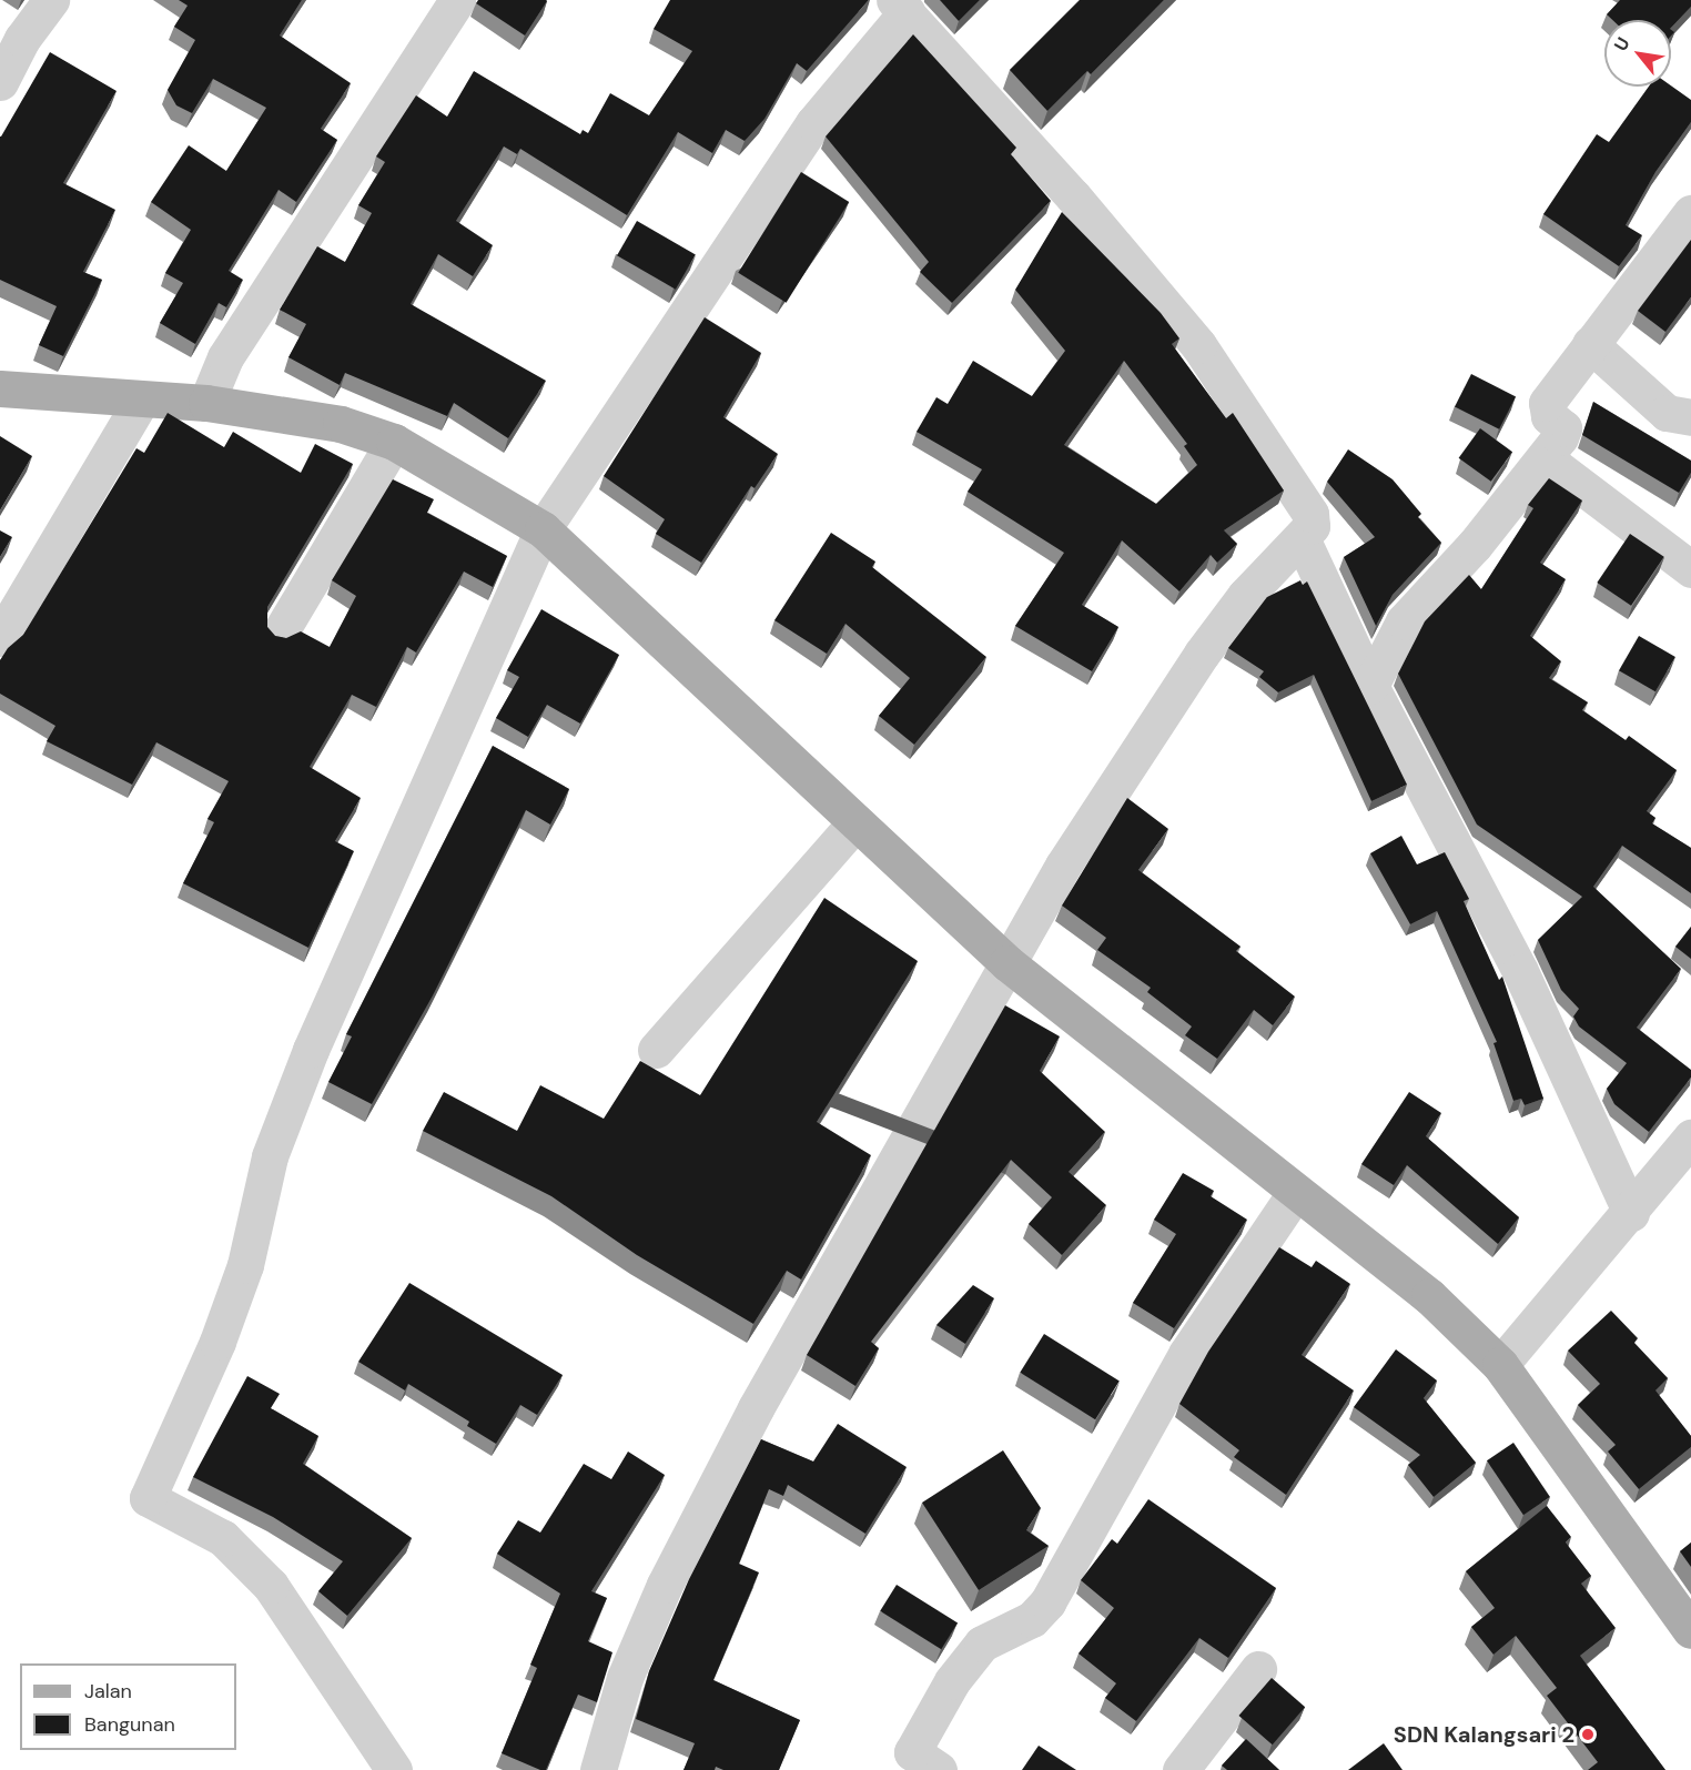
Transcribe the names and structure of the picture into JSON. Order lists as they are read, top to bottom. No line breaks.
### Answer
{"places":["SDN Kalangsari 2"],"legend":["Jalan","Bangunan"],"north":"top left"}
